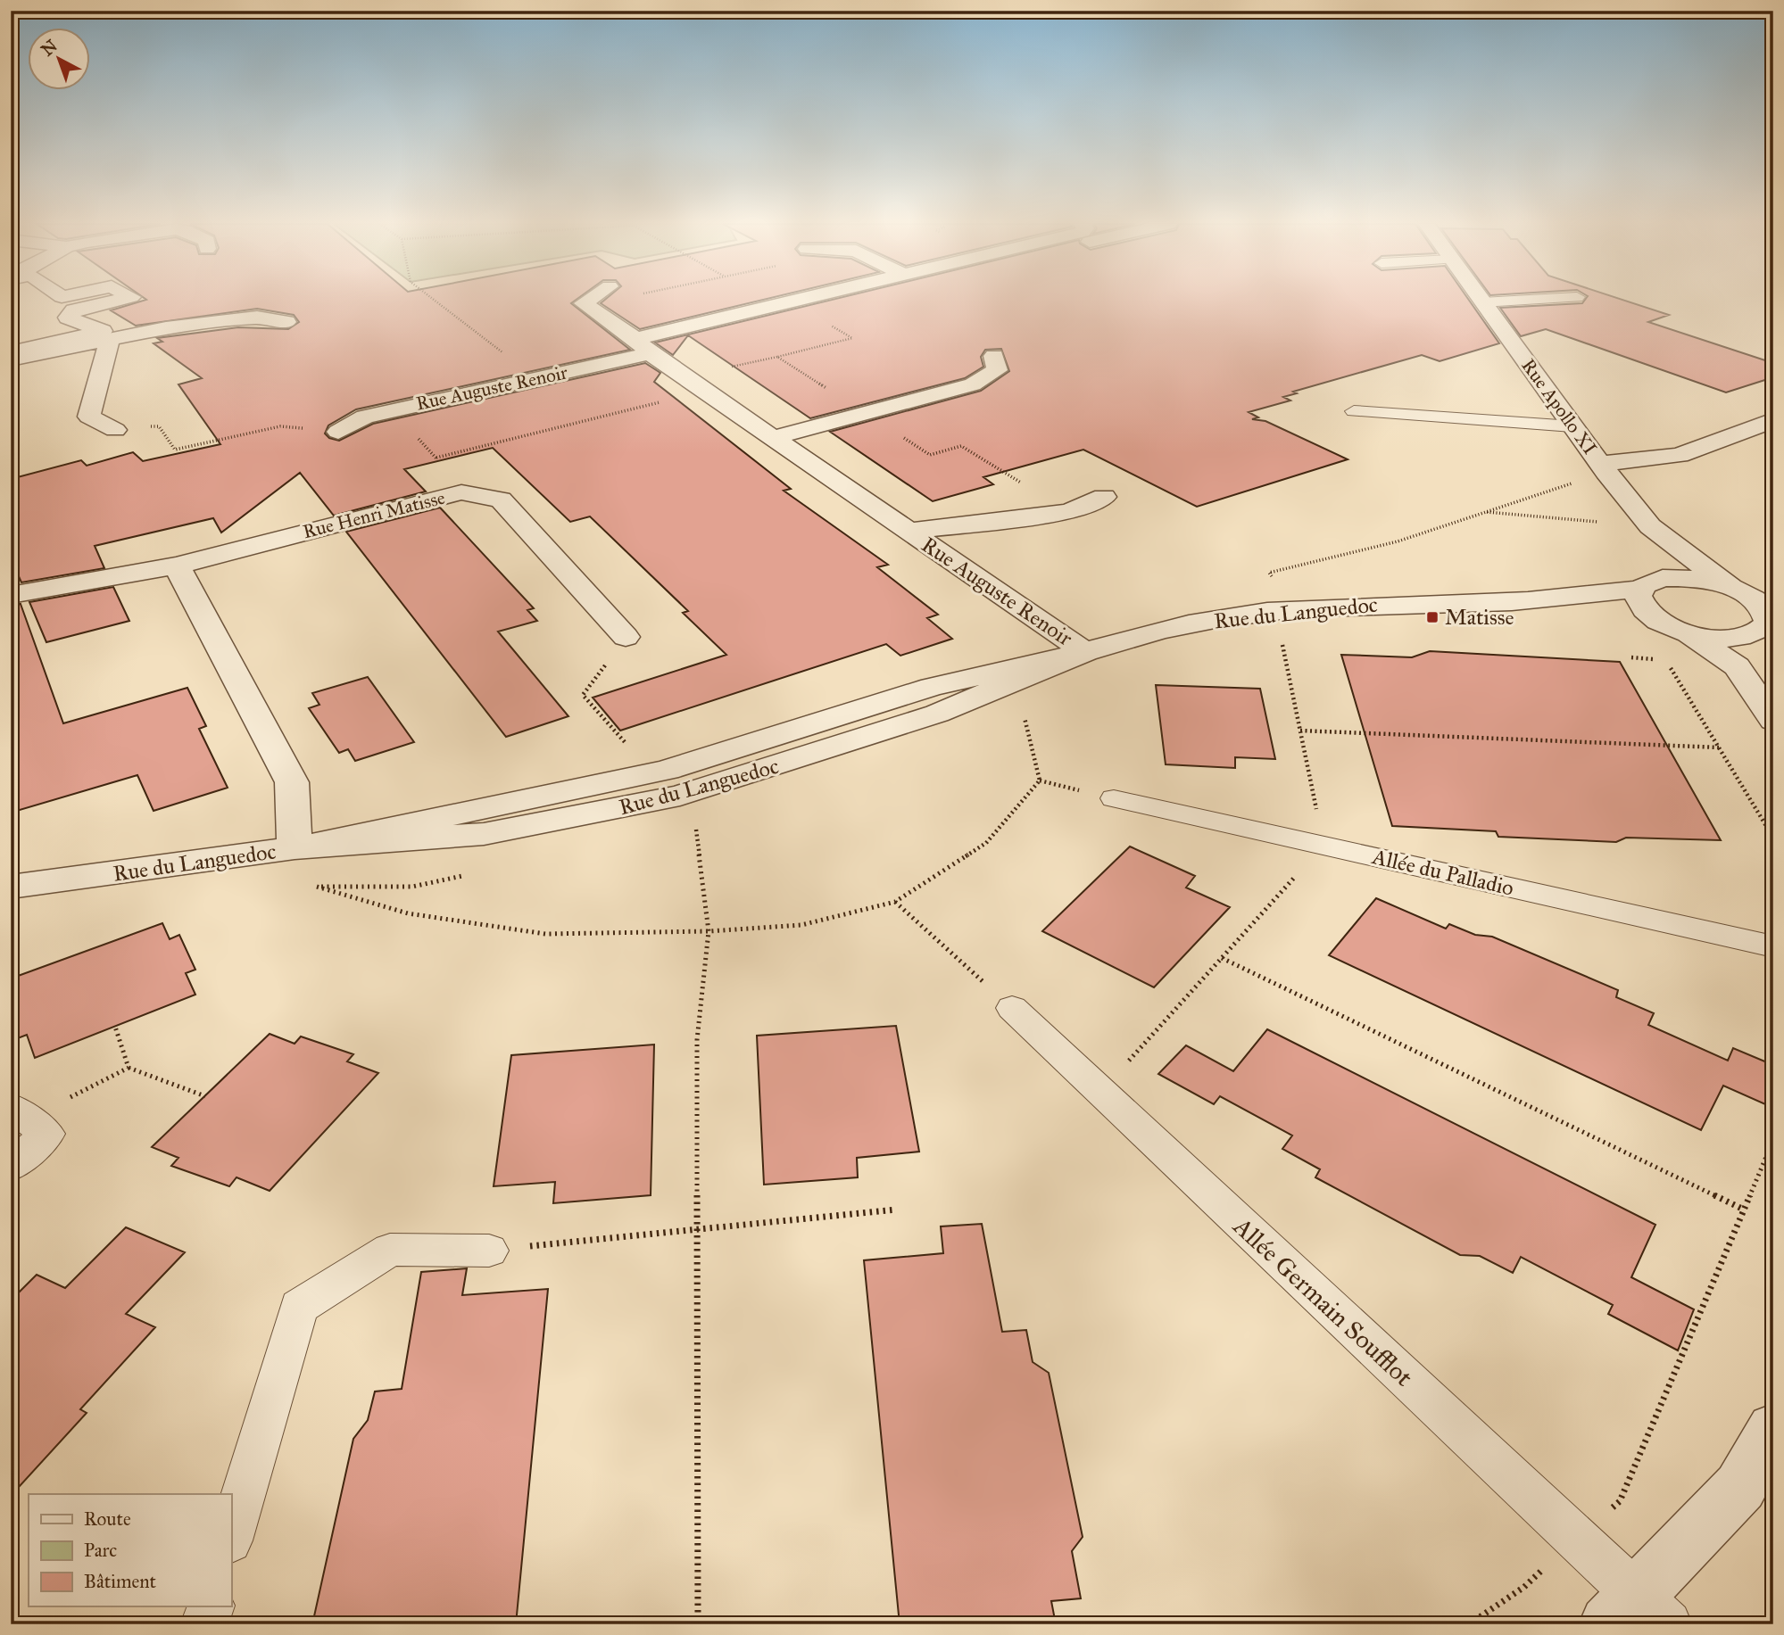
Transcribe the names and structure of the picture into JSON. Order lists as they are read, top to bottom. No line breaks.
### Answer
{"streets":{"street":["Rue Auguste Renoir","Rue Apollo XI","Rue Henri Matisse","Rue du Languedoc"],"lane":["Allée du Palladio","Allée Germain Soufflot"]},"crossings":[["Rue Auguste Renoir","Rue du Languedoc"],["Rue Apollo XI","Rue du Languedoc"]],"places":{"transit":["Matisse"]},"legend":["Route","Parc","Bâtiment"],"north":"top left"}
